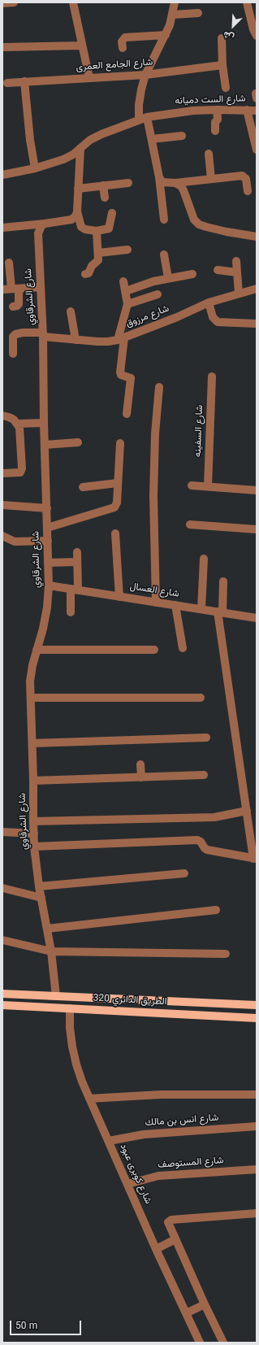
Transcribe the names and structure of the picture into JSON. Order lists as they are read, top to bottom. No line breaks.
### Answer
{"streets":{"main road":["الطريق الدائري 320"],"street":["شارع الجامع العمرى","شارع الست دميانه","شارع الشرقاوي","شارع مرزوق","شارع السفينه","شارع العسال","شارع انس بن مالك","شارع المستوصف","شارع كوبرى عبود"]},"crossings":[["شارع الشرقاوي","شارع مرزوق"],["شارع الشرقاوي","شارع العسال"],["شارع الشرقاوي","الطريق الدائري 320"],["الطريق الدائري 320","شارع كوبرى عبود"],["شارع انس بن مالك","شارع كوبرى عبود"],["شارع المستوصف","شارع كوبرى عبود"]],"scale_bar":"50 m","north":"bottom left"}
